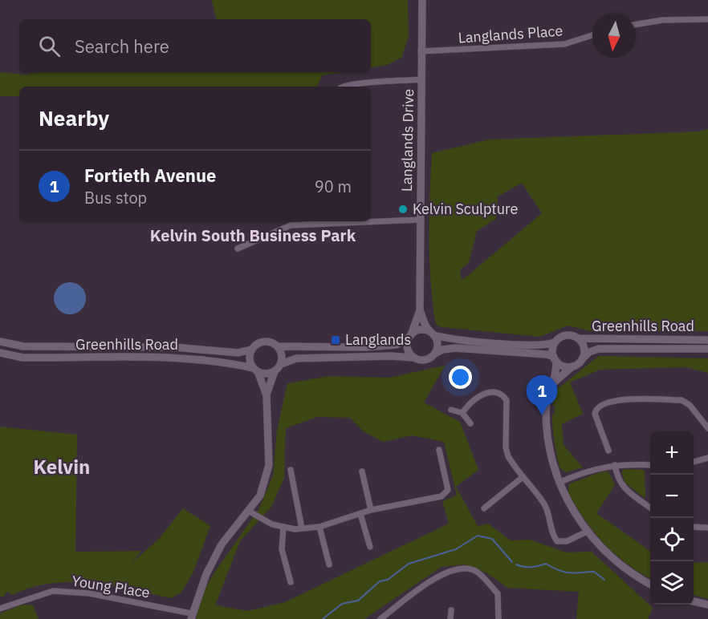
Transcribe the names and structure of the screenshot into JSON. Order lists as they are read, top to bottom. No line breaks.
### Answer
{"streets":{"street":["Langlands Place","Langlands Drive","Greenhills Road","Young Place"]},"crossings":[["Langlands Place","Langlands Drive"]],"districts":["Kelvin South Business Park","Kelvin"],"places":{"other":["Kelvin Sculpture"],"transit":["Langlands"]},"north":"bottom","page":{"search":"Search here","heading":"Nearby","list":[{"mark":"1","name":"Fortieth Avenue","note":"Bus stop","value":"90 m"}],"pins":"1","map_buttons":["+","−"]}}
